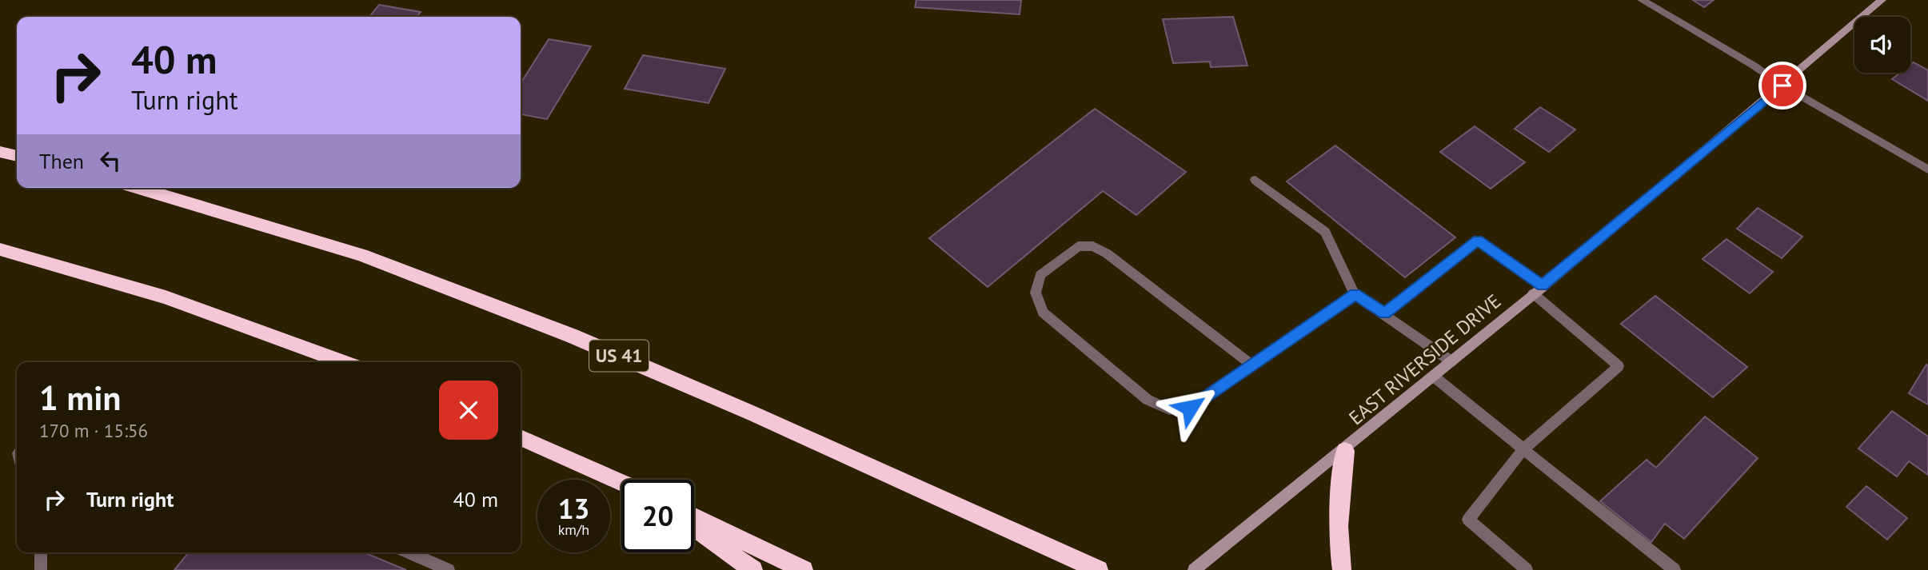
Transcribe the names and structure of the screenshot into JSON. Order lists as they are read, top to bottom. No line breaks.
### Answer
{"streets":{"highway":["US 41"],"street":["EAST RIVERSIDE DRIVE"]},"page":{"turn":["40 m","Turn right"],"then":"Then","heading":["1 min","170 m · 15:56"],"list":[{"name":"Turn right","value":"40 m"}],"speed":"13 km/h","limit":"20"}}
